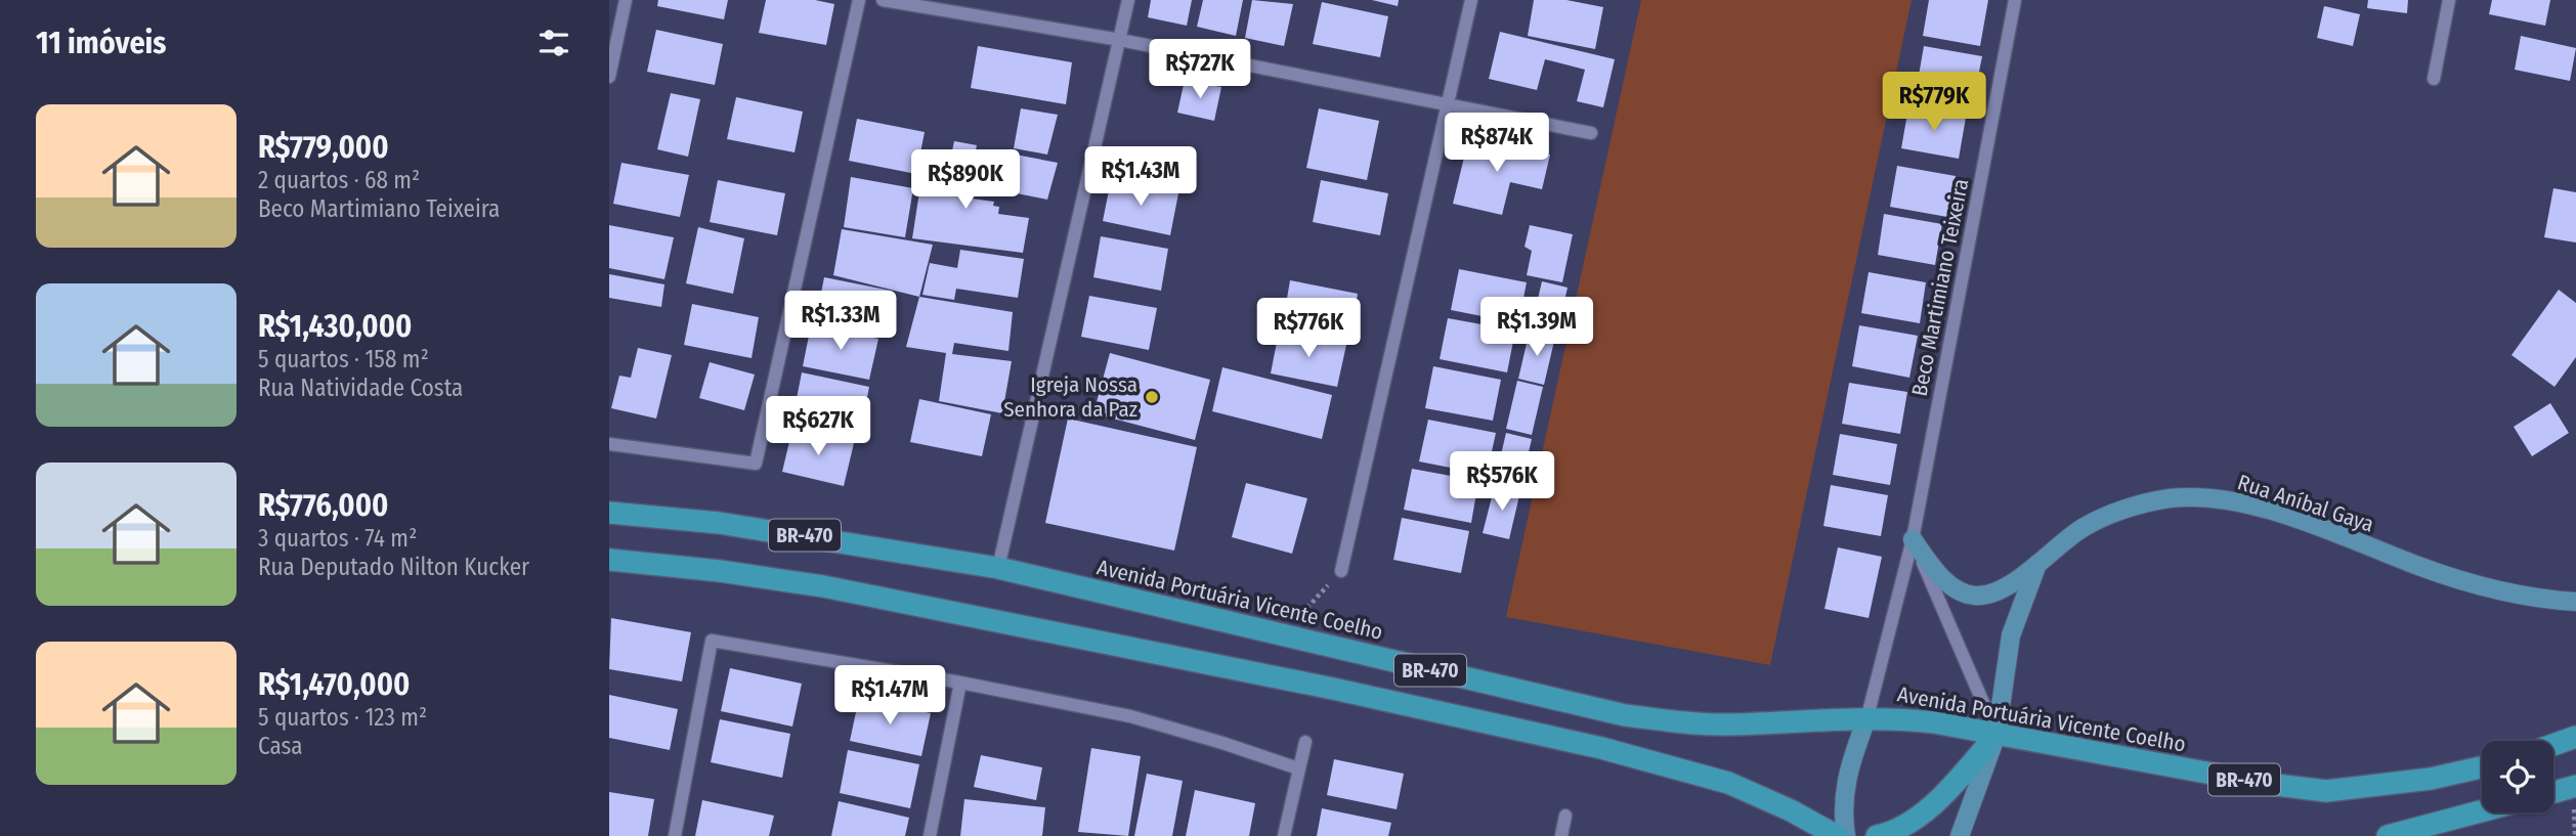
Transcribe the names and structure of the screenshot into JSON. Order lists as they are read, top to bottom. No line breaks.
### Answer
{"streets":{"highway":["BR-470","Avenida Portuária Vicente Coelho"],"main road":["Rua Aníbal Gaya"],"street":["Beco Martimiano Teixeira"]},"crossings":[["Beco Martimiano Teixeira","Rua Aníbal Gaya"],["Beco Martimiano Teixeira","Avenida Portuária Vicente Coelho"]],"places":["Igreja Nossa Senhora da Paz"],"page":{"heading":"11 imóveis","price":["R$727K","R$779K","R$874K","R$1.43M","R$890K","R$1.33M","R$1.39M","R$776K","R$627K","R$576K","R$1.47M"],"list":[{"name":"R$779,000","note":"2 quartos · 68 m² · Beco Martimiano Teixeira"},{"name":"R$1,430,000","note":"5 quartos · 158 m² · Rua Natividade Costa"},{"name":"R$776,000","note":"3 quartos · 74 m² · Rua Deputado Nilton Kucker"},{"name":"R$1,470,000","note":"5 quartos · 123 m² · Casa"}]}}
